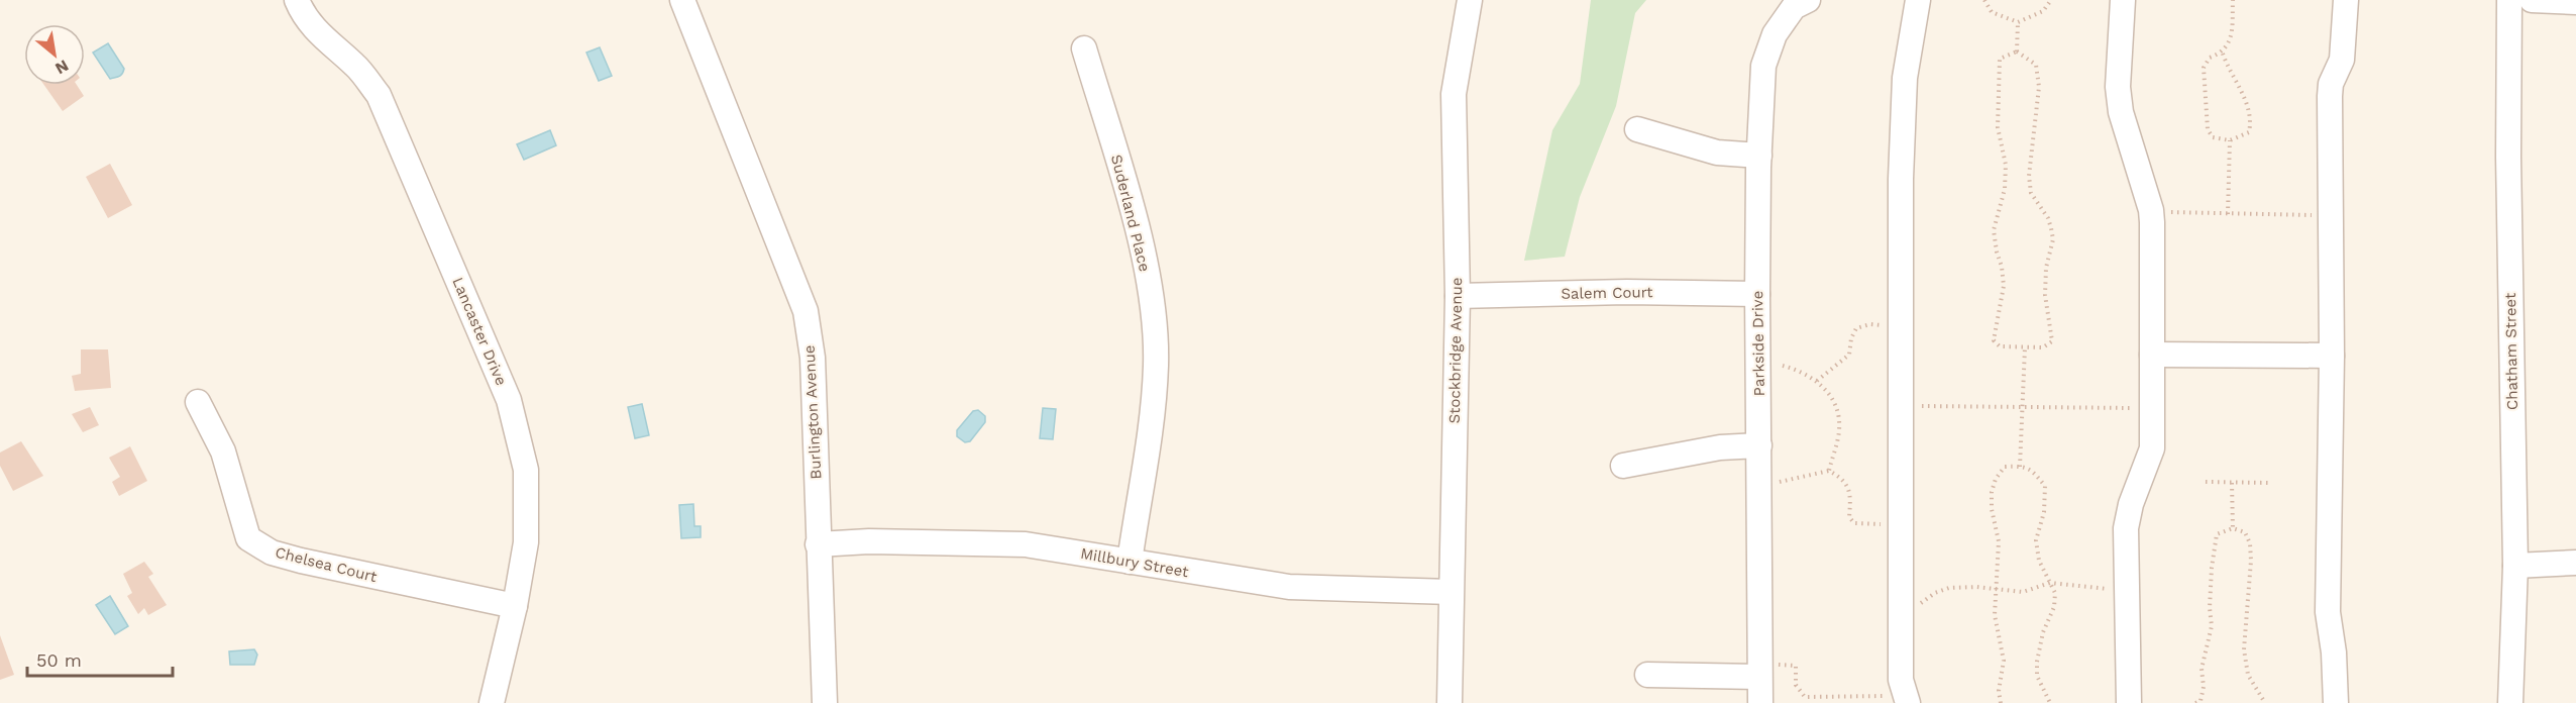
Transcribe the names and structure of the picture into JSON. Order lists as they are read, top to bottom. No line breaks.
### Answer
{"streets":{"street":["Suderland Place","Salem Court","Lancaster Drive","Parkside Drive","Stockbridge Avenue","Chatham Street","Burlington Avenue","Millbury Street","Chelsea Court"]},"crossings":[["Suderland Place","Millbury Street"],["Salem Court","Parkside Drive"],["Salem Court","Stockbridge Avenue"],["Lancaster Drive","Chelsea Court"],["Stockbridge Avenue","Millbury Street"],["Burlington Avenue","Millbury Street"]],"scale_bar":"50 m","north":"bottom right"}
